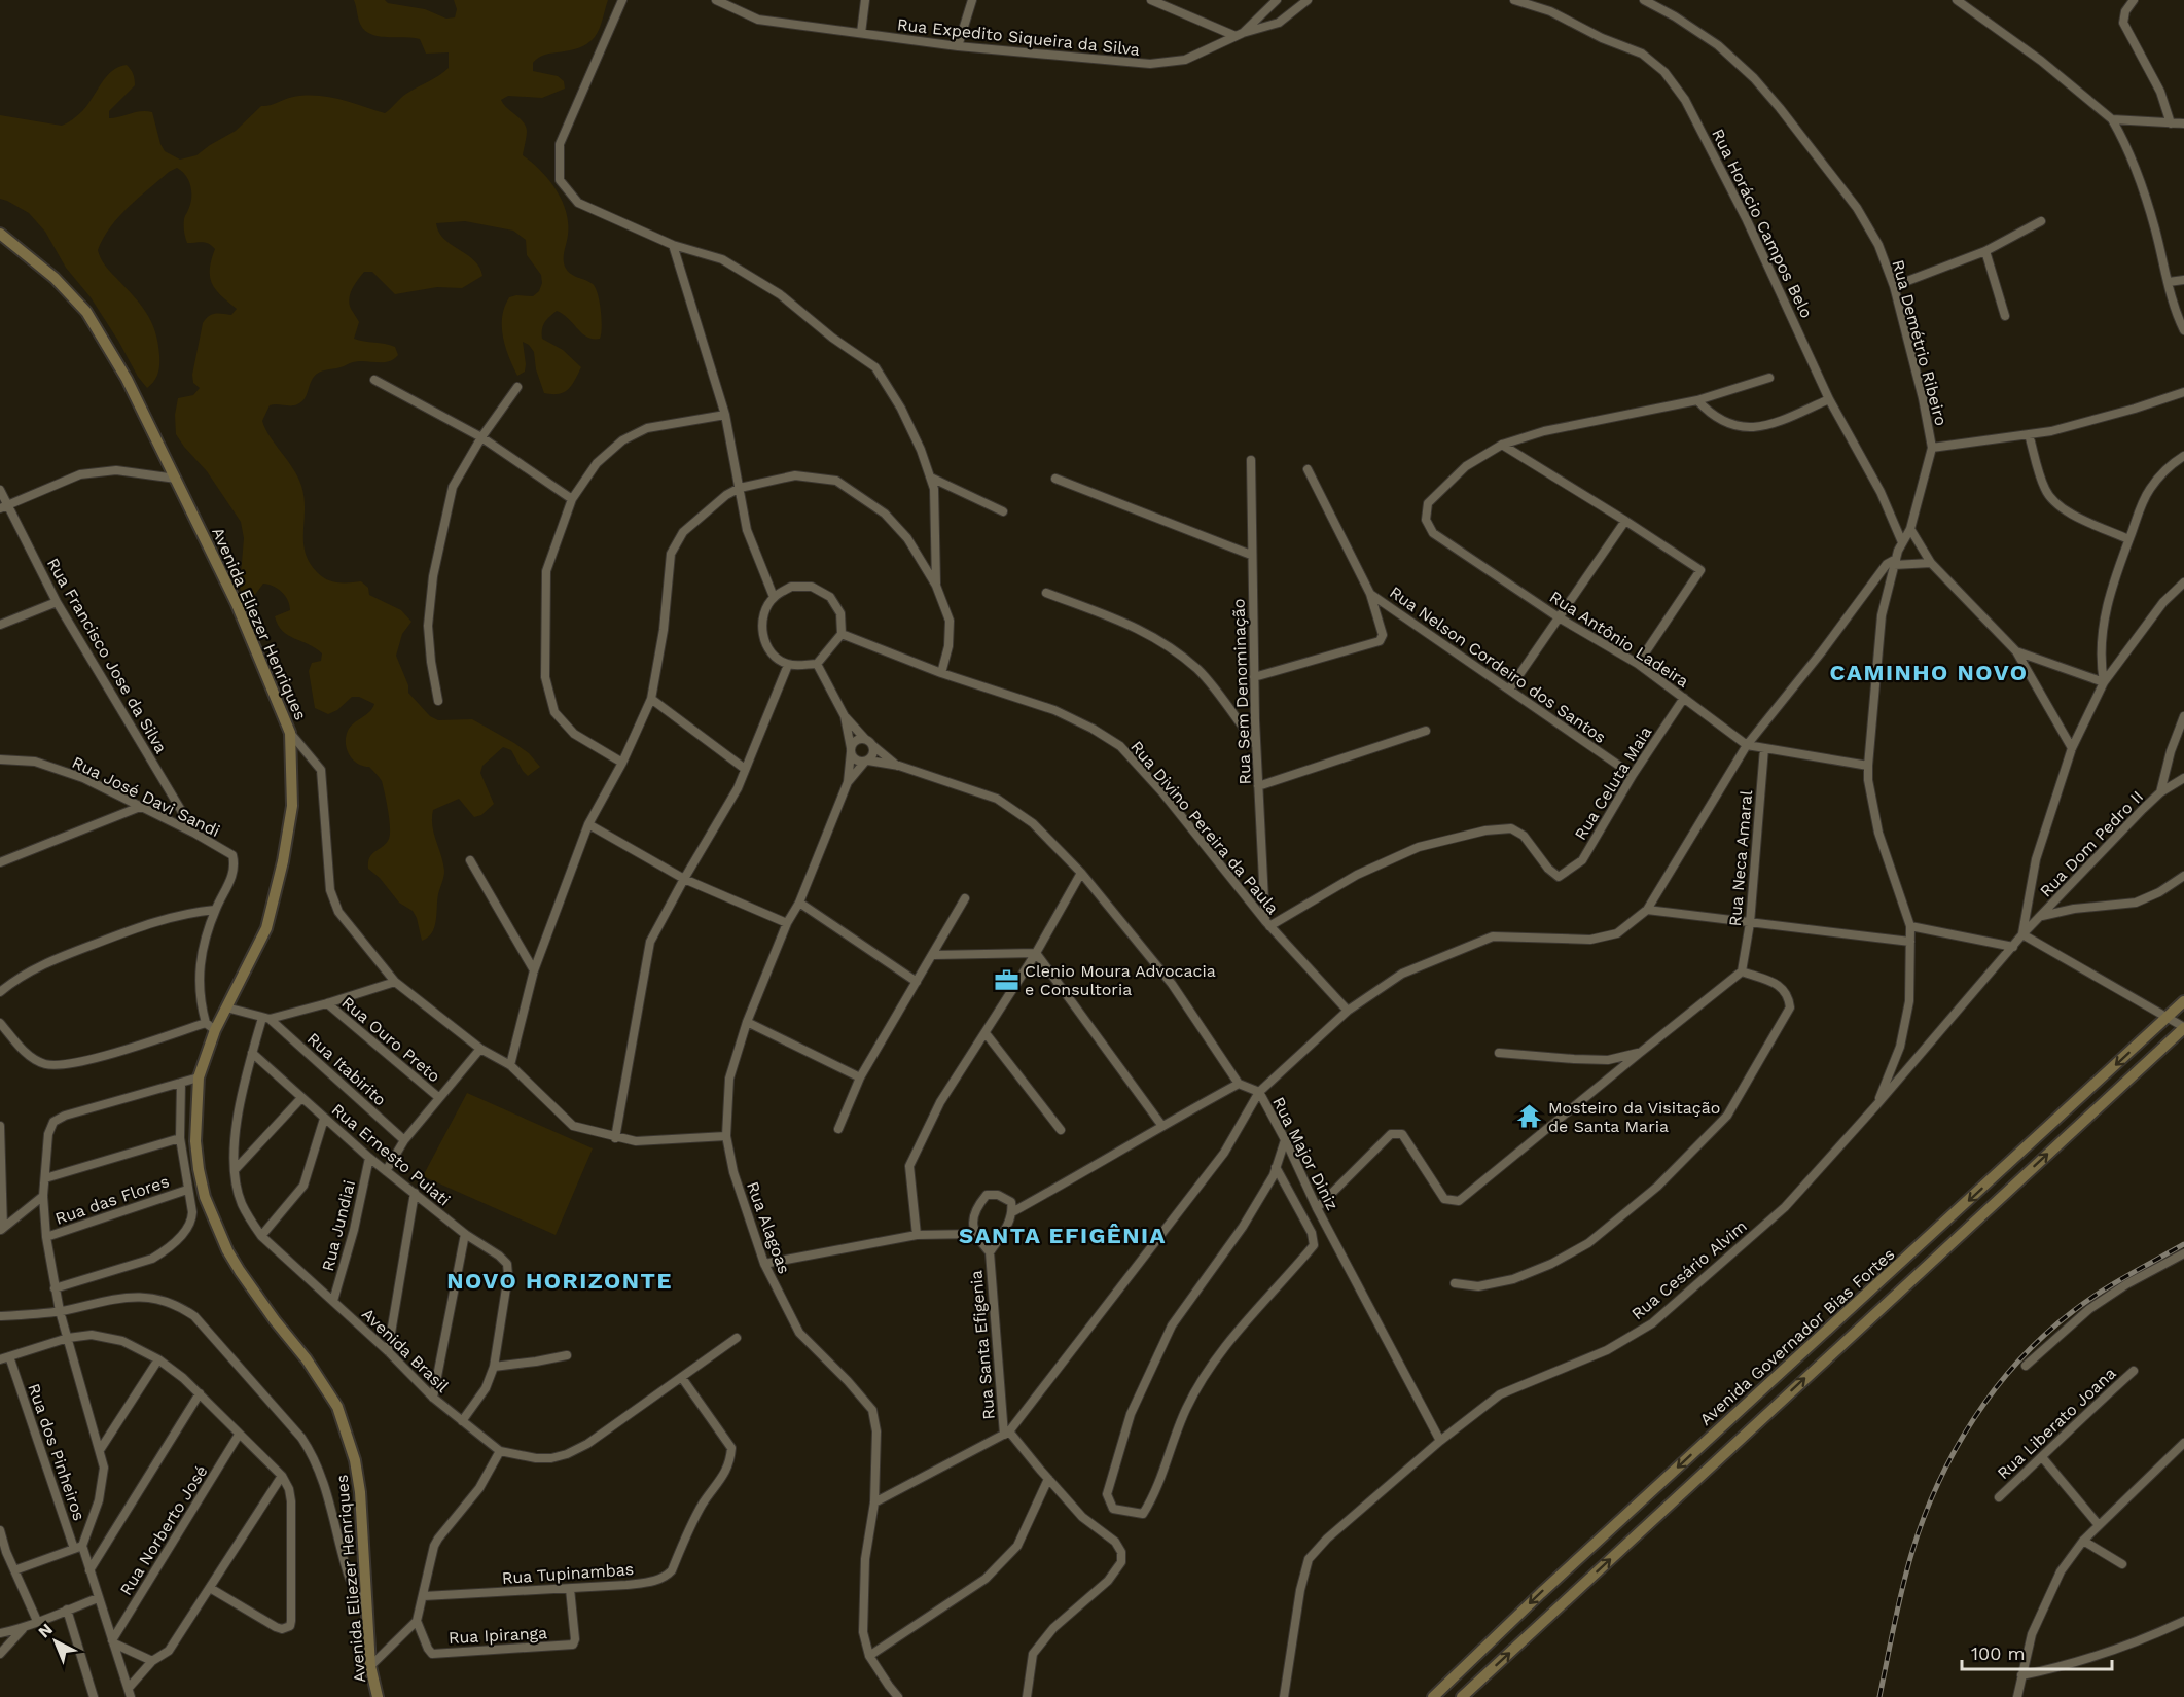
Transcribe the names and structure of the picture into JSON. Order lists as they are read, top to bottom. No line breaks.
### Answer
{"streets":{"main road":["Avenida Eliezer Henriques","Avenida Governador Bias Fortes"],"street":["Rua Expedito Siqueira da Silva","Rua Horácio Campos Belo","Rua Demétrio Ribeiro","Rua Antônio Ladeira","Rua Francisco Jose da Silva","Rua Nelson Cordeiro dos Santos","Rua Sem Denominação","Rua Celuta Maia","Rua José Davi Sandi","Rua Divino Pereira da Paula","Rua Dom Pedro II","Rua Neca Amaral","Rua Ouro Preto","Rua Itabirito","Rua Major Diniz","Rua Ernesto Puiati","Rua das Flores","Rua Jundiai","Rua Alagoas","Rua Cesário Alvim","Rua Santa Efigenia","Avenida Brasil","Rua Liberato Joana","Rua dos Pinheiros","Rua Norberto José","Rua Tupinambas","Rua Ipiranga"]},"crossings":[["Rua Horácio Campos Belo","Rua Demétrio Ribeiro"],["Rua Demétrio Ribeiro","Rua Antônio Ladeira"],["Rua Demétrio Ribeiro","Rua Cesário Alvim"],["Rua Antônio Ladeira","Rua Celuta Maia"],["Rua Antônio Ladeira","Rua Neca Amaral"],["Rua Francisco Jose da Silva","Rua José Davi Sandi"],["Rua Nelson Cordeiro dos Santos","Rua Celuta Maia"],["Rua Sem Denominação","Rua Celuta Maia"],["Rua Sem Denominação","Rua Divino Pereira da Paula"],["Rua Celuta Maia","Rua Divino Pereira da Paula"],["Rua Divino Pereira da Paula","Rua Alagoas"],["Rua Dom Pedro II","Rua Cesário Alvim"],["Rua Itabirito","Avenida Brasil"],["Rua Major Diniz","Rua Cesário Alvim"],["Rua Ernesto Puiati","Rua Jundiai"],["Rua Ernesto Puiati","Avenida Brasil"],["Rua Jundiai","Avenida Brasil"],["Avenida Brasil","Rua Tupinambas"],["Rua Tupinambas","Rua Ipiranga"]],"districts":["CAMINHO NOVO","SANTA EFIGÊNIA","NOVO HORIZONTE"],"places":{"office":["Clenio Moura Advocacia e Consultoria"],"temple":["Mosteiro da Visitação de Santa Maria"]},"scale_bar":"100 m","north":"top left"}
